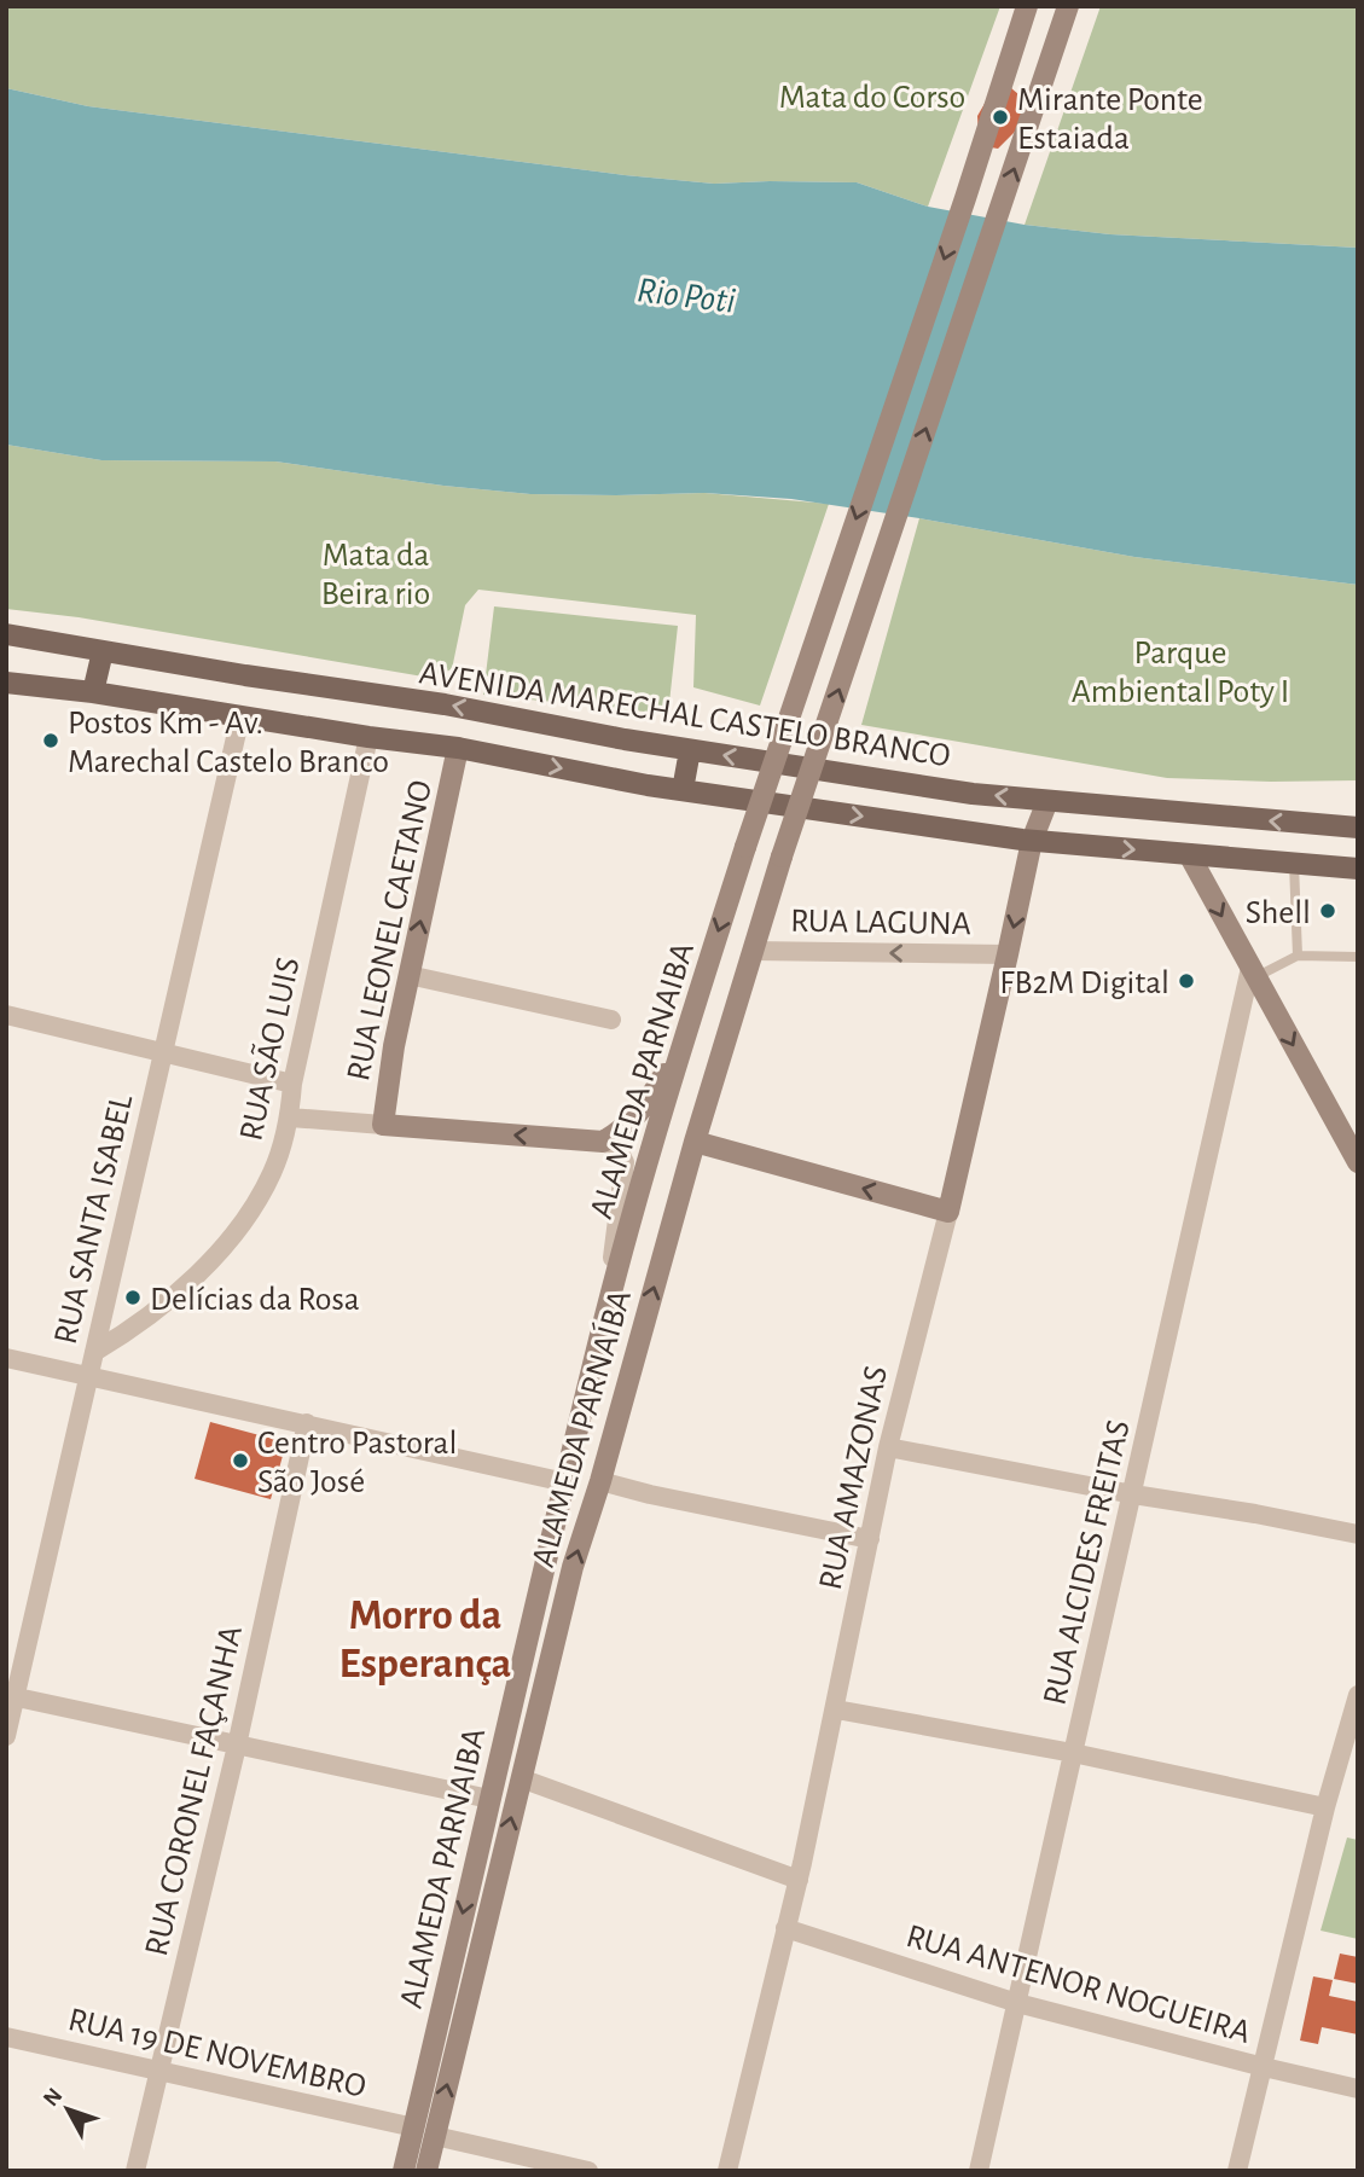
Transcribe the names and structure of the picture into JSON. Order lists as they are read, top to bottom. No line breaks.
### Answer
{"streets":{"main road":["AVENIDA MARECHAL CASTELO BRANCO","RUA LEONEL CAETANO","ALAMEDA PARNAIBA","ALAMEDA PARNAÍBA","RUA AMAZONAS"],"street":["RUA LAGUNA","RUA SÃO LUIS","RUA SANTA ISABEL","RUA ALCIDES FREITAS","RUA CORONEL FAÇANHA","RUA ANTENOR NOGUEIRA","RUA 19 DE NOVEMBRO"]},"crossings":[["AVENIDA MARECHAL CASTELO BRANCO","RUA LEONEL CAETANO"],["AVENIDA MARECHAL CASTELO BRANCO","RUA SÃO LUIS"],["AVENIDA MARECHAL CASTELO BRANCO","RUA SANTA ISABEL"],["AVENIDA MARECHAL CASTELO BRANCO","RUA AMAZONAS"],["RUA LAGUNA","ALAMEDA PARNAÍBA"],["RUA LAGUNA","RUA AMAZONAS"],["RUA SÃO LUIS","RUA SANTA ISABEL"],["ALAMEDA PARNAIBA","RUA 19 DE NOVEMBRO"],["RUA AMAZONAS","RUA ANTENOR NOGUEIRA"],["RUA ALCIDES FREITAS","RUA ANTENOR NOGUEIRA"],["RUA CORONEL FAÇANHA","RUA 19 DE NOVEMBRO"]],"one_way":["RUA LAGUNA","RUA LEONEL CAETANO","ALAMEDA PARNAIBA","ALAMEDA PARNAÍBA"],"districts":["Morro da Esperança"],"water":["Rio Poti"],"parks":["Mata do Corso","Mata da Beira rio","Parque Ambiental Poty I"],"places":["Mirante Ponte Estaiada","Postos Km - Av. Marechal Castelo Branco","Shell","FB2M Digital","Delícias da Rosa","Centro Pastoral São José"],"north":"top left"}
